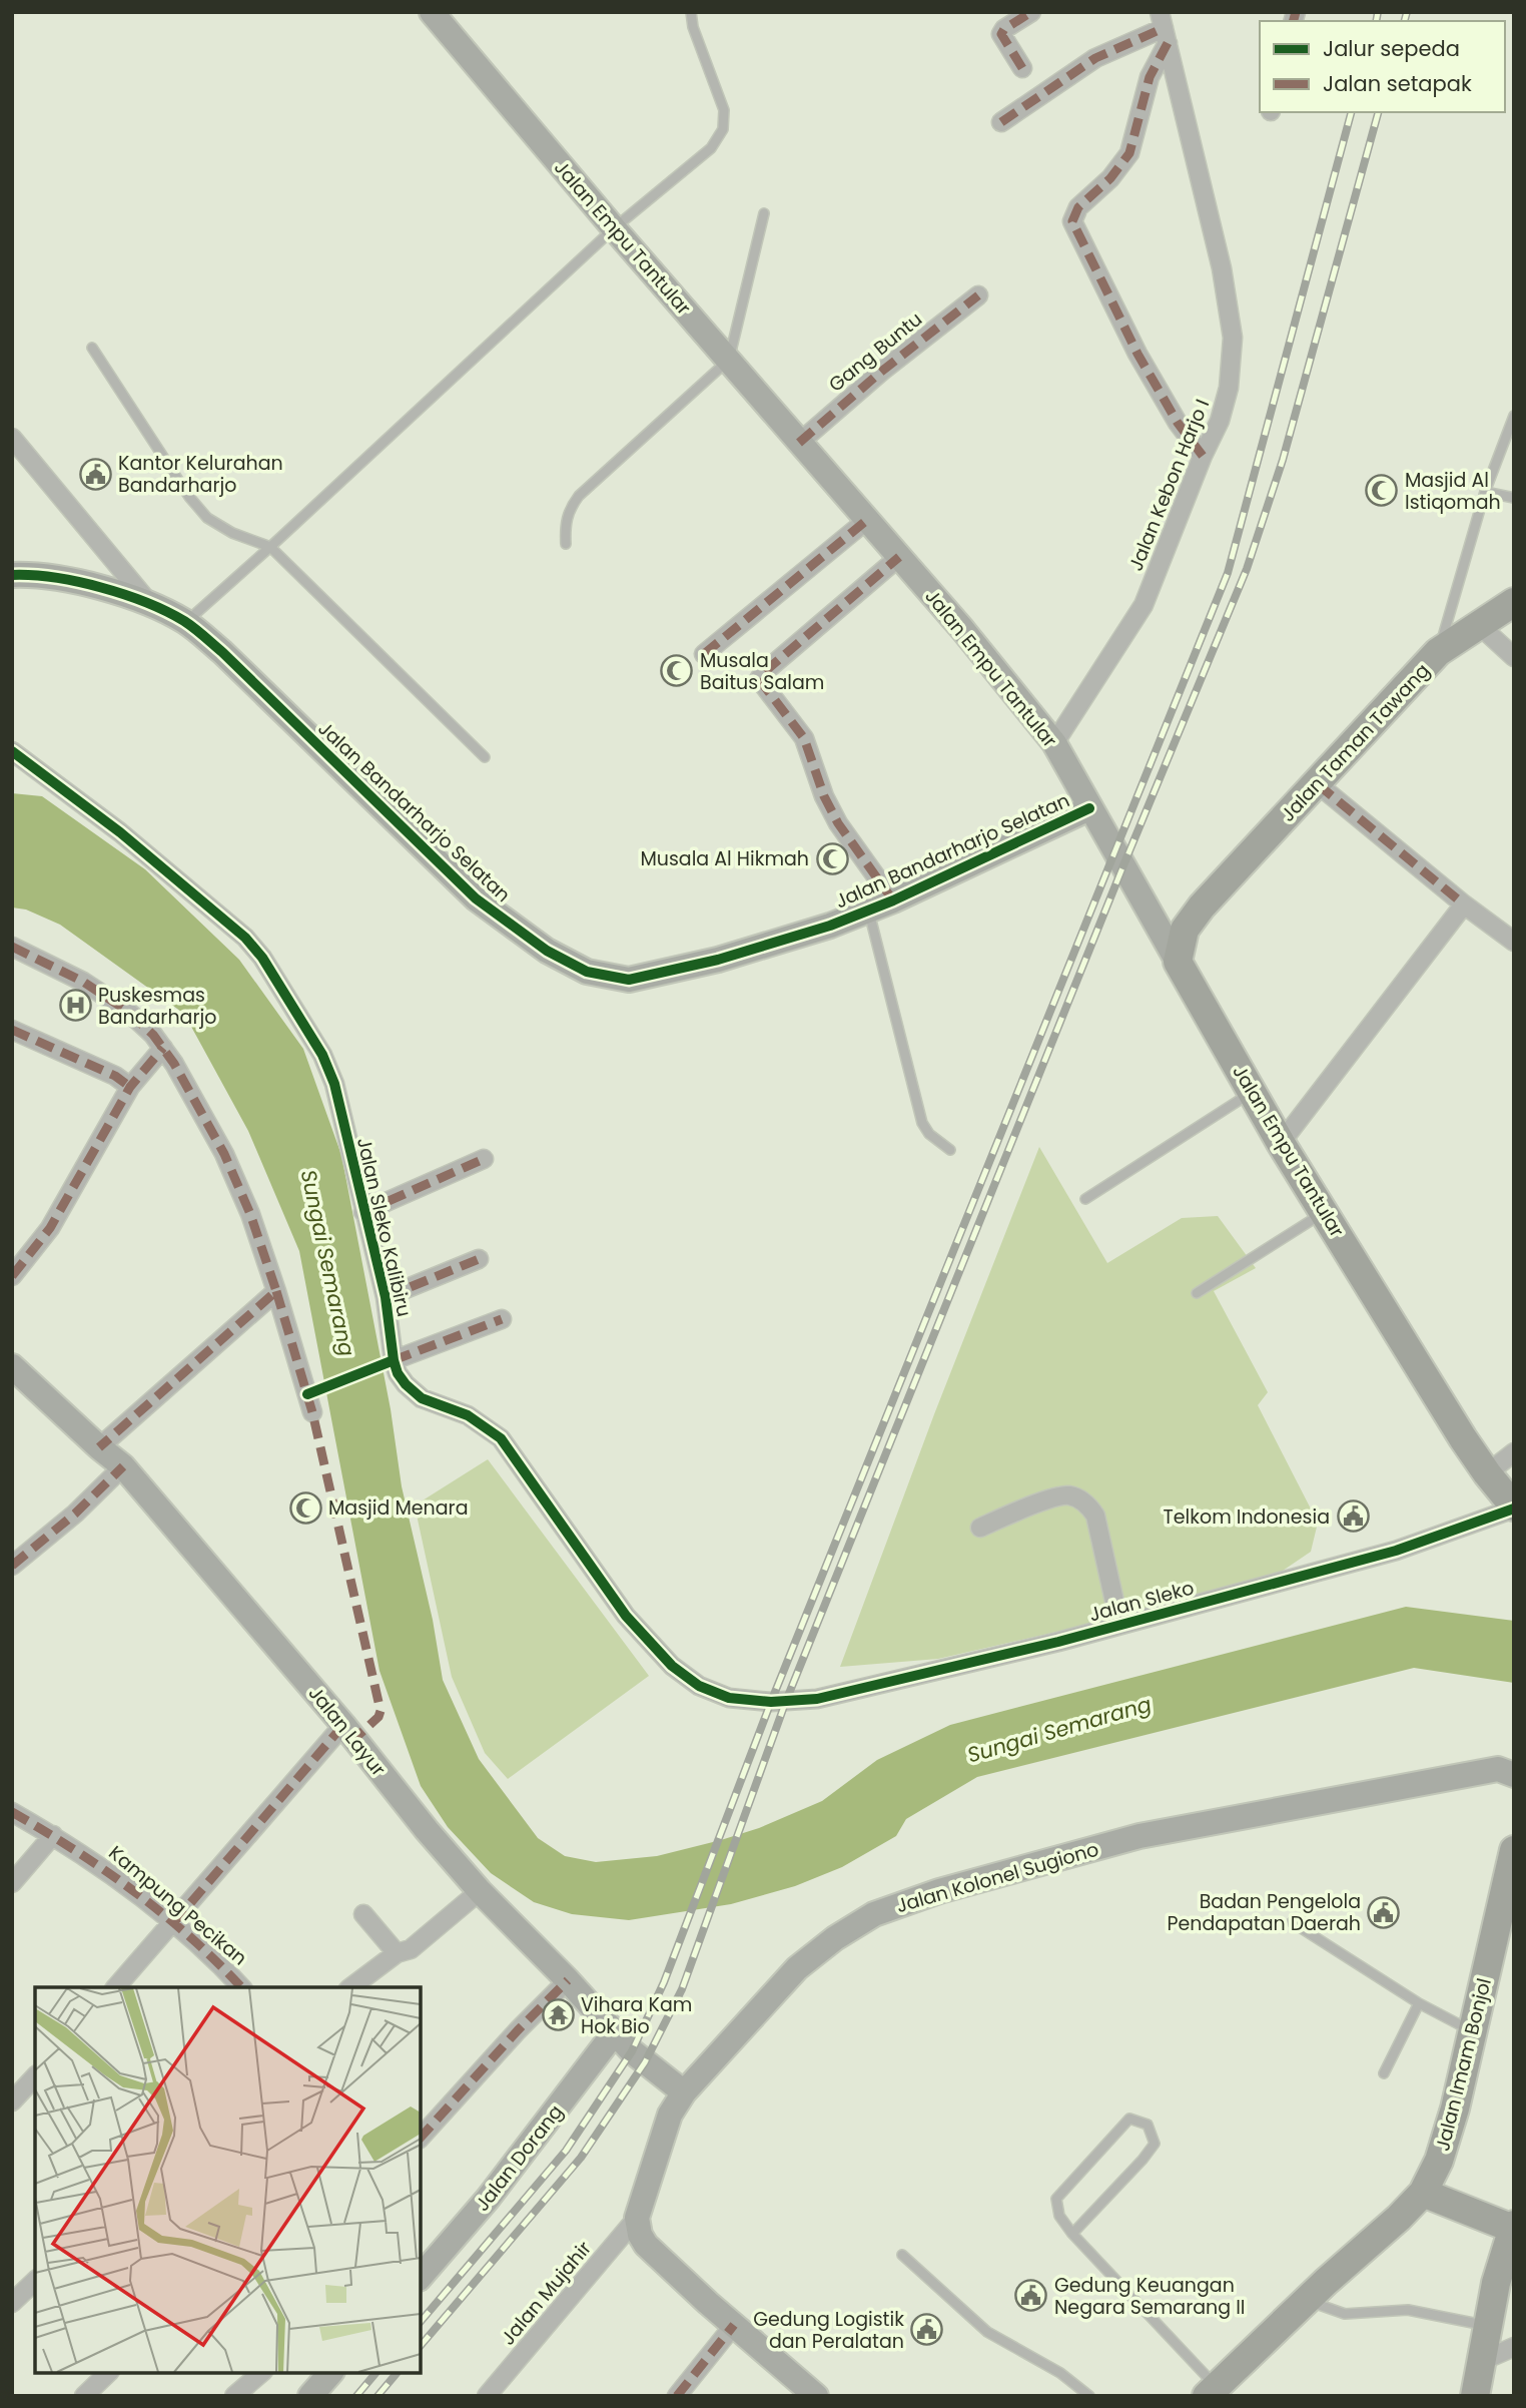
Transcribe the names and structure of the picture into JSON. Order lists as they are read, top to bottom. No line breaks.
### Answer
{"streets":{"main road":["Jalan Empu Tantular","Jalan Taman Tawang","Jalan Imam Bonjol"],"street":["Gang Buntu","Jalan Kebon Harjo I","Jalan Bandarharjo Selatan","Jalan Sleko Kalibiru","Jalan Sleko","Jalan Layur","Jalan Kolonel Sugiono","Kampung Pecikan","Jalan Dorang","Jalan Mujahir"]},"crossings":[["Jalan Empu Tantular","Gang Buntu"],["Jalan Empu Tantular","Jalan Kebon Harjo I"],["Jalan Empu Tantular","Jalan Taman Tawang"],["Jalan Empu Tantular","Jalan Bandarharjo Selatan"],["Jalan Empu Tantular","Jalan Sleko"],["Jalan Sleko Kalibiru","Jalan Sleko"],["Jalan Layur","Jalan Kolonel Sugiono"],["Jalan Layur","Jalan Dorang"],["Jalan Kolonel Sugiono","Jalan Mujahir"]],"water":["Sungai Semarang"],"places":{"public building":["Kantor Kelurahan Bandarharjo","Telkom Indonesia","Badan Pengelola Pendapatan Daerah","Gedung Keuangan Negara Semarang II","Gedung Logistik dan Peralatan"],"mosque":["Masjid Al Istiqomah","Musala Baitus Salam","Musala Al Hikmah","Masjid Menara"],"hospital":["Puskesmas Bandarharjo"],"temple":["Vihara Kam Hok Bio"]},"legend":["Jalur sepeda","Jalan setapak"]}
